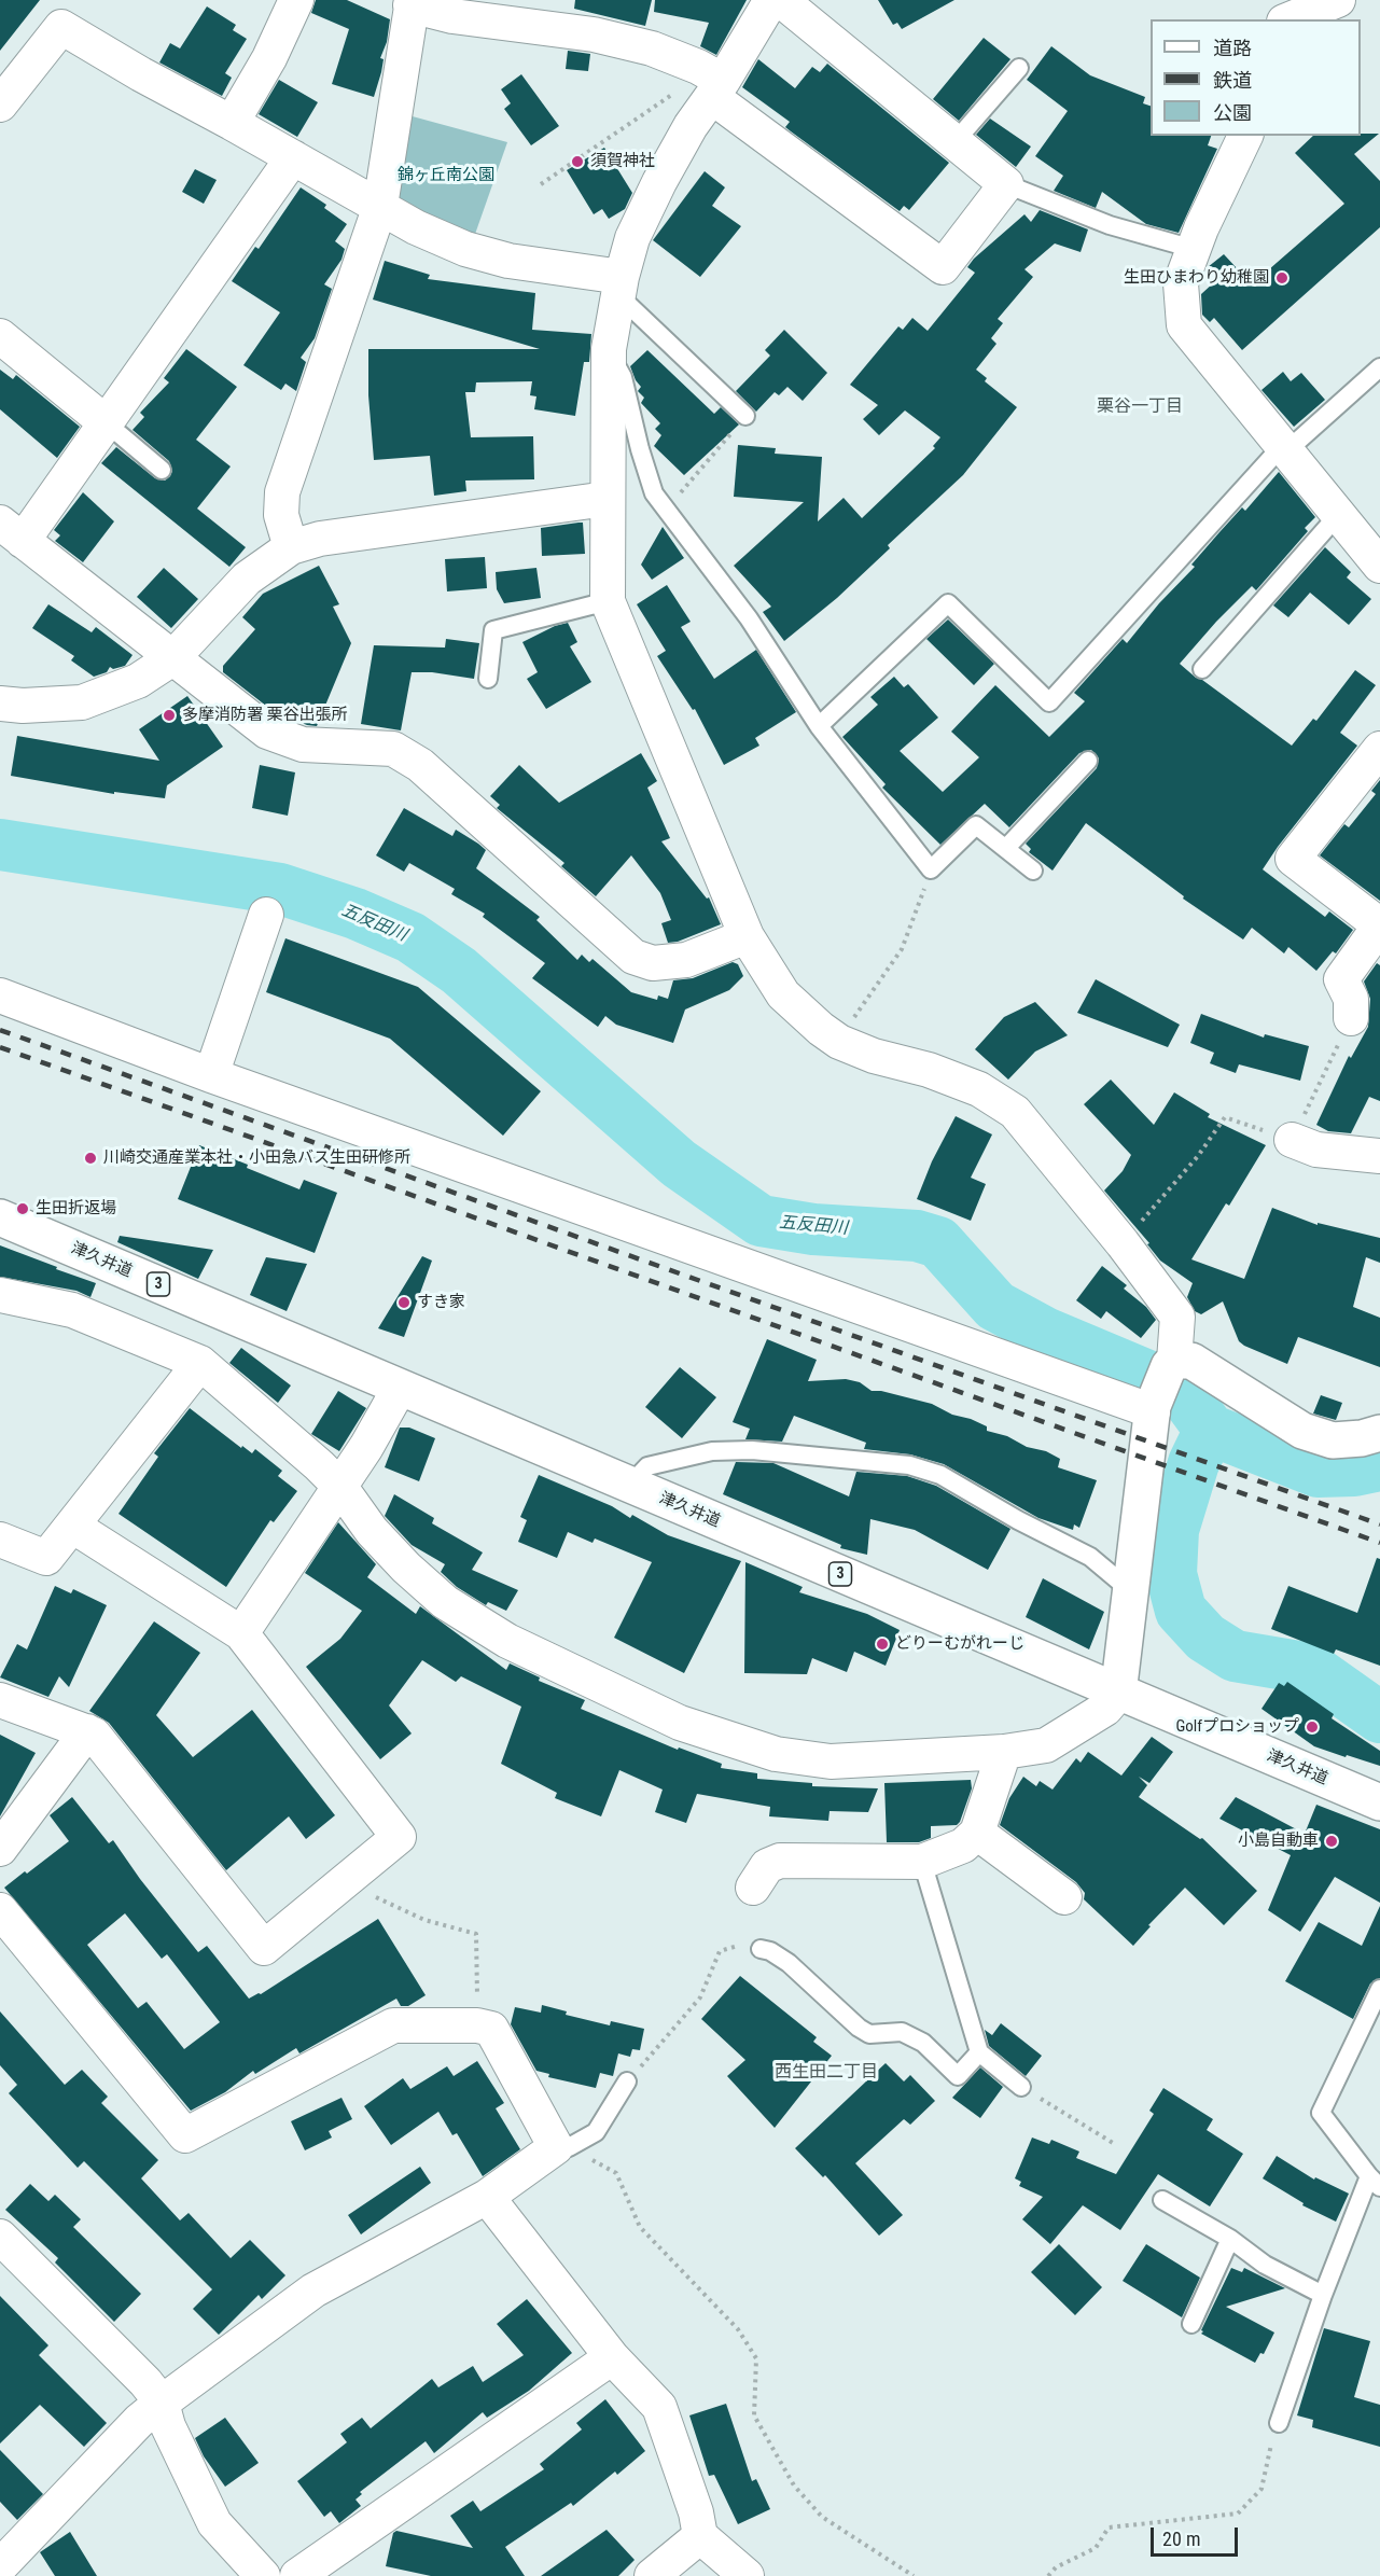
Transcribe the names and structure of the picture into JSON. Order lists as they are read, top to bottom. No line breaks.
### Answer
{"streets":{"main road":["津久井道","3"]},"districts":["栗谷一丁目","西生田二丁目"],"water":["五反田川"],"parks":["錦ヶ丘南公園"],"places":["須賀神社","生田ひまわり幼稚園","多摩消防署 栗谷出張所","川崎交通産業本社・小田急バス生田研修所","生田折返場","すき家","どりーむがれーじ","Golfプロショップ","小島自動車"],"legend":["道路","鉄道","公園"],"scale_bar":"20 m"}
